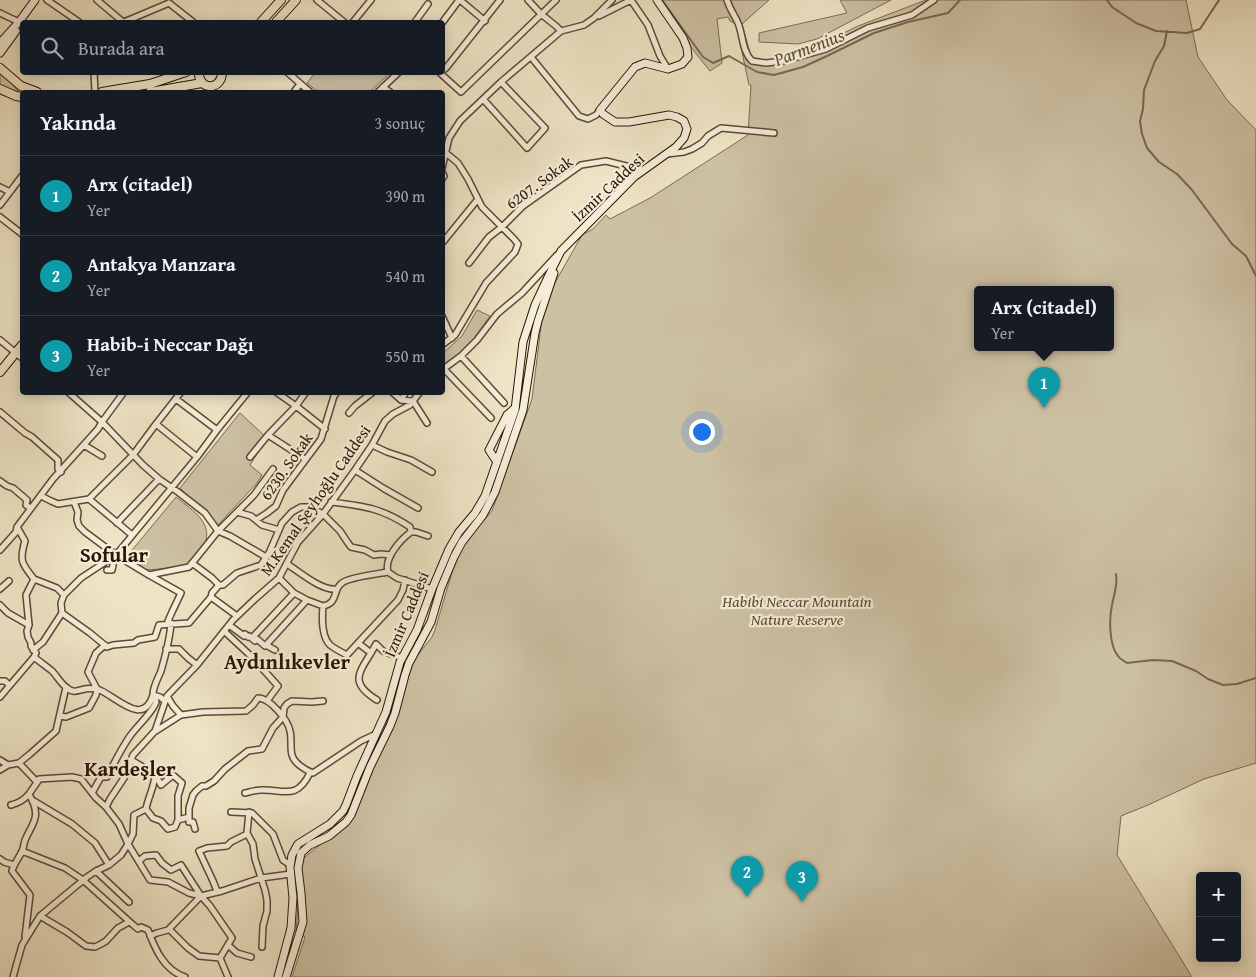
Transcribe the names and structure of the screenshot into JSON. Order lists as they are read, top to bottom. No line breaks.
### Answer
{"streets":{"street":["6207. Sokak","İzmir Caddesi","6230. Sokak","M.Kemal Şeyhoğlu Caddesi"]},"crossings":[["6207. Sokak","İzmir Caddesi"]],"districts":["Sofular","Aydınlıkevler","Kardeşler"],"water":["Parmenius"],"parks":["Habibi Neccar Mountain Nature Reserve"],"page":{"search":"Burada ara","heading":["Yakında","3 sonuç"],"list":[{"mark":"1","name":"Arx (citadel)","note":"Yer","value":"390 m"},{"mark":"2","name":"Antakya Manzara","note":"Yer","value":"540 m"},{"mark":"3","name":"Habib-i Neccar Dağı","note":"Yer","value":"550 m"}],"popup":["Arx (citadel)","Yer"],"pins":["1","2","3"],"map_buttons":["+","−"]}}
